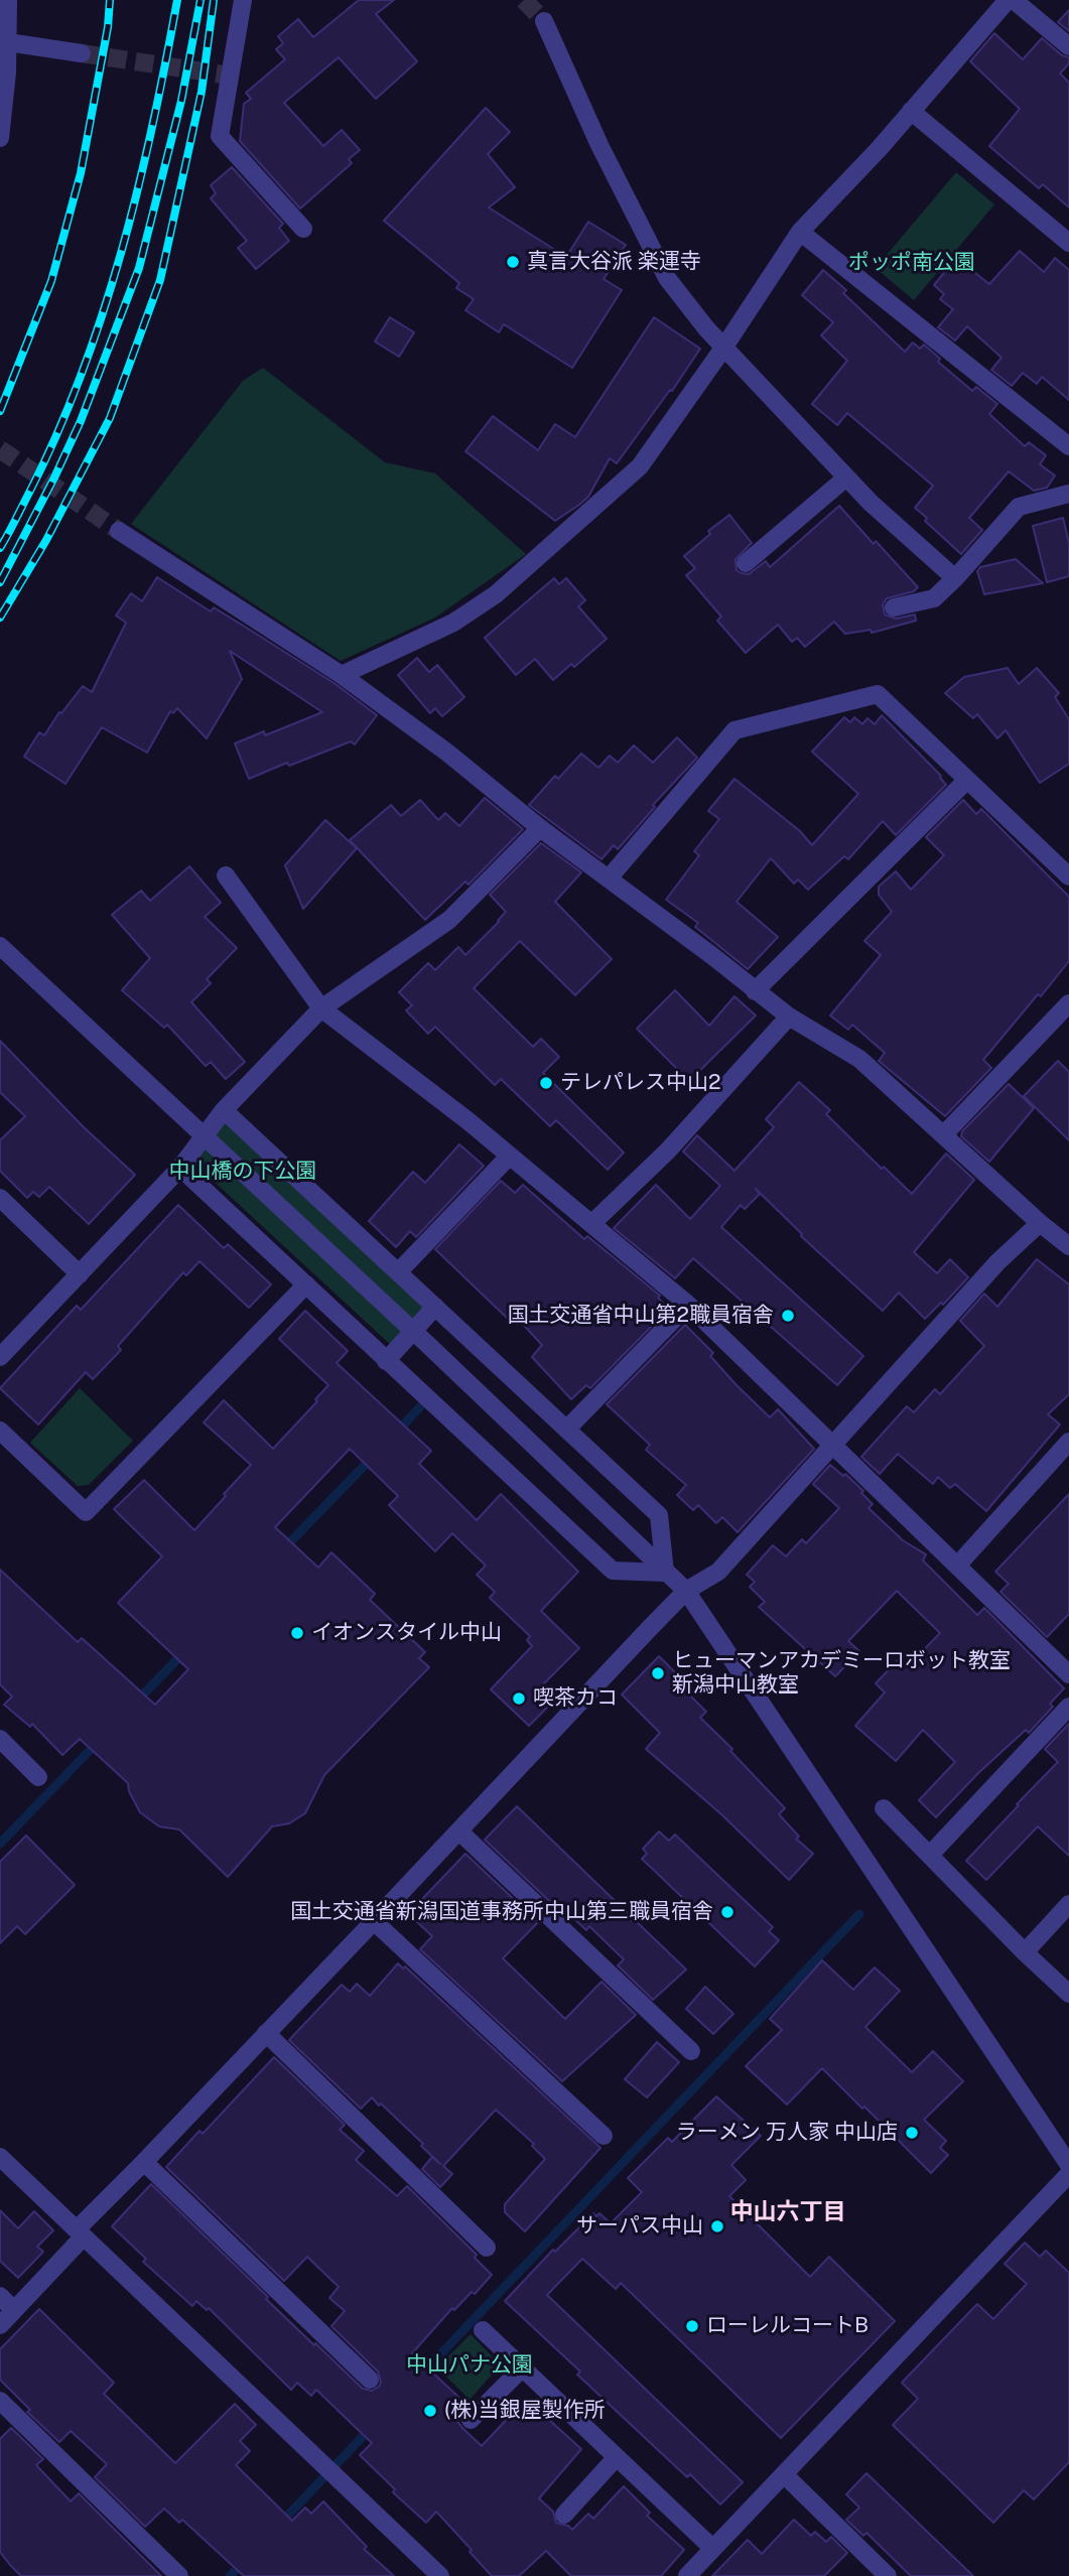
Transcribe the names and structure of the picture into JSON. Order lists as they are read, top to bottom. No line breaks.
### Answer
{"districts":["中山六丁目"],"parks":["ポッポ南公園","中山橋の下公園","中山パナ公園"],"places":["真言大谷派 楽運寺","テレパレス中山2","国土交通省中山第2職員宿舎","イオンスタイル中山","ヒューマンアカデミーロボット教室 新潟中山教室","喫茶カコ","国土交通省新潟国道事務所中山第三職員宿舎","ラーメン 万人家 中山店","サーパス中山","ローレルコートB","(株)当銀屋製作所"]}
